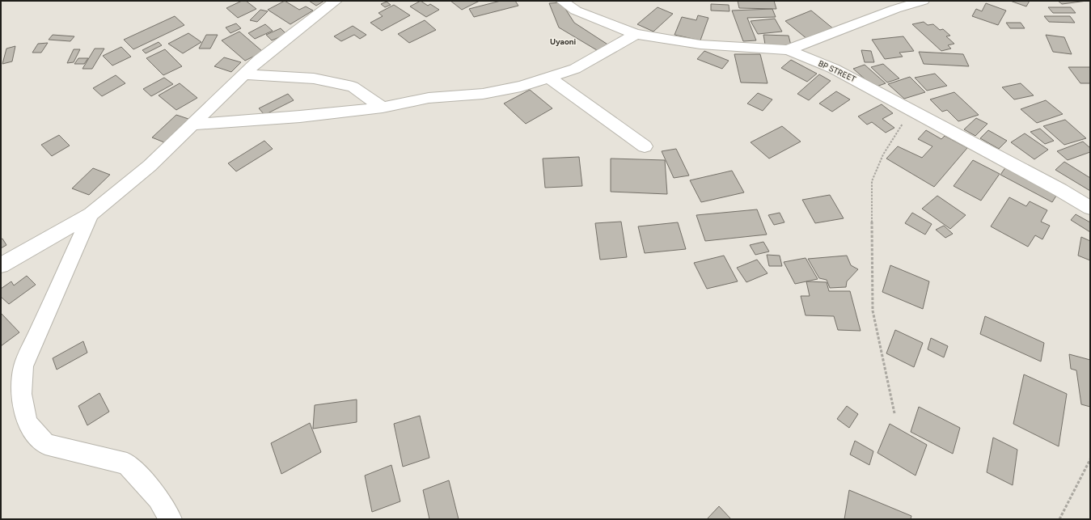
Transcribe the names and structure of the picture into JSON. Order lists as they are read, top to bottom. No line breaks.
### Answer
{"streets":{"street":["BP STREET"]},"districts":["Uyaoni"]}
